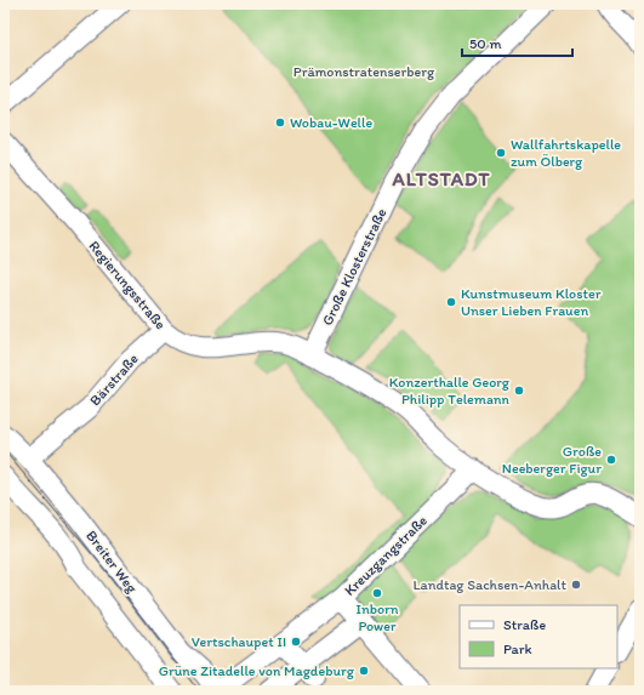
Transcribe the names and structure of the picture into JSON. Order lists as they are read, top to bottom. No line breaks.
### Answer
{"streets":{"street":["Große Klosterstraße","Regierungsstraße","Bärstraße","Kreuzgangstraße","Breiter Weg"]},"crossings":[["Große Klosterstraße","Regierungsstraße"],["Regierungsstraße","Bärstraße"],["Regierungsstraße","Kreuzgangstraße"],["Bärstraße","Breiter Weg"]],"districts":["ALTSTADT"],"parks":["Prämonstratenserberg"],"places":["Wobau-Welle","Wallfahrtskapelle zum Ölberg","Kunstmuseum Kloster Unser Lieben Frauen","Konzerthalle Georg Philipp Telemann","Große Neeberger Figur","Landtag Sachsen-Anhalt","Inborn Power","Vertschaupet II","Grüne Zitadelle von Magdeburg"],"legend":["Straße","Park"],"scale_bar":"50 m"}
